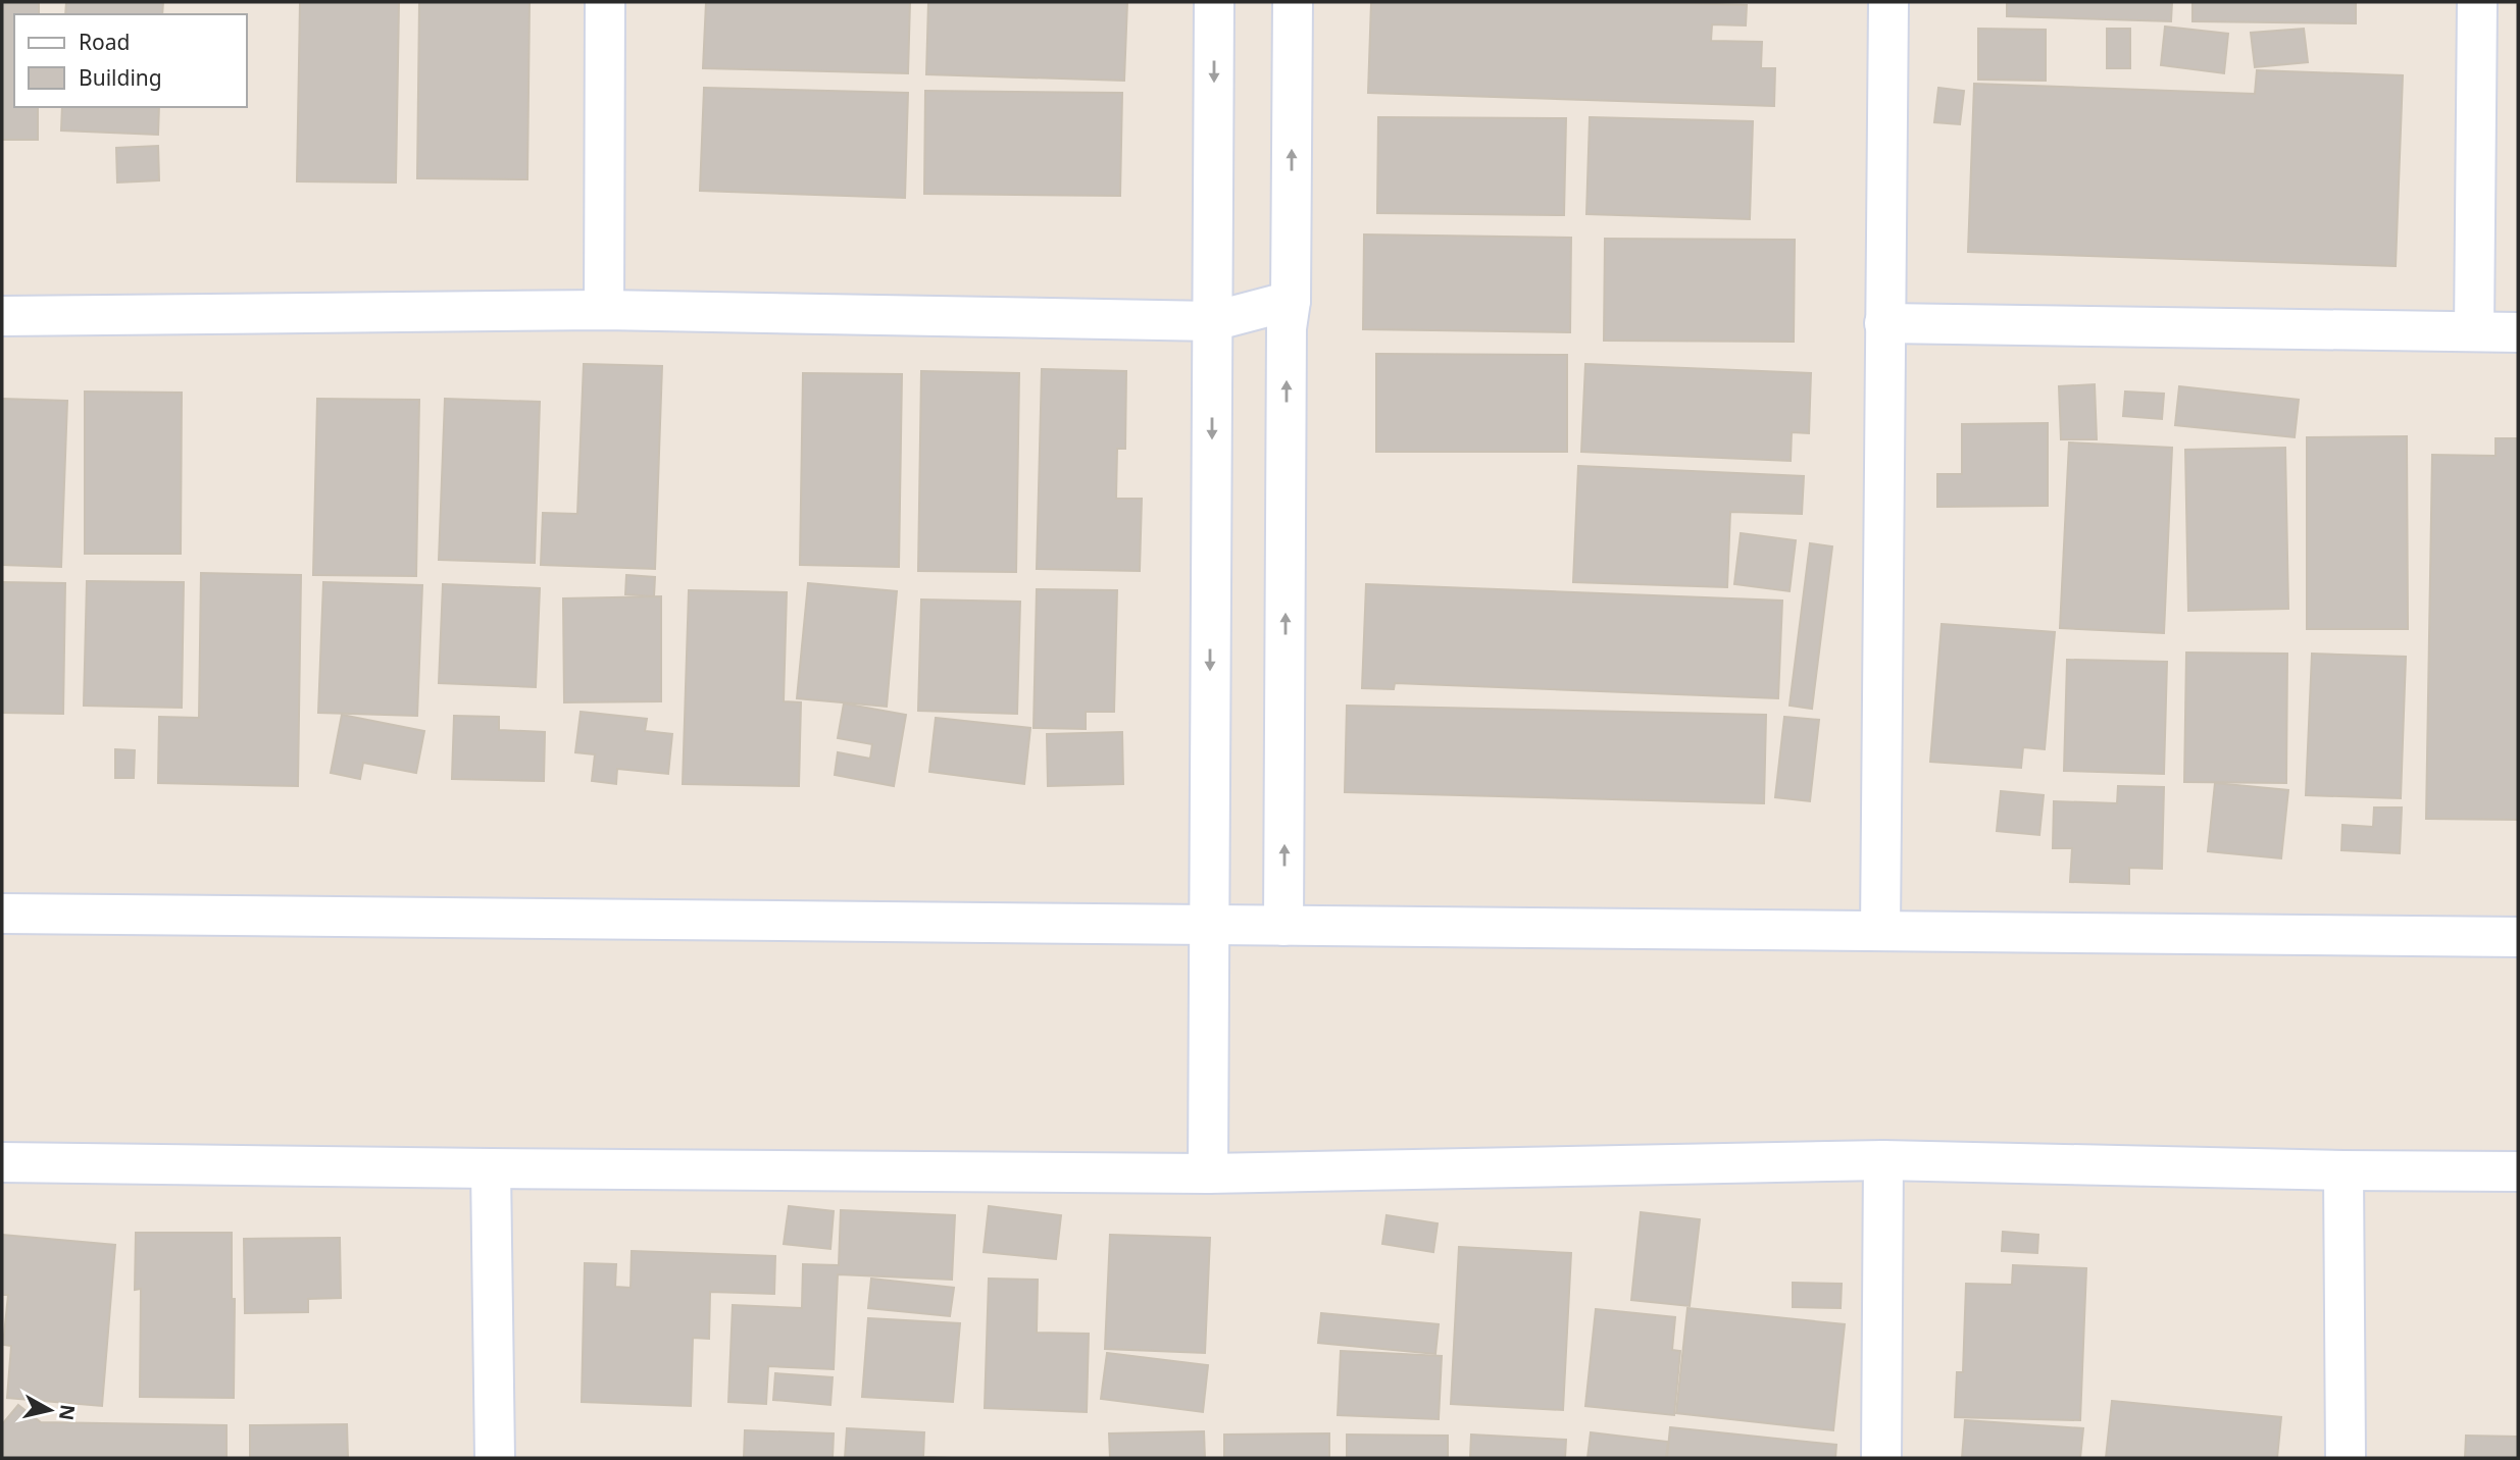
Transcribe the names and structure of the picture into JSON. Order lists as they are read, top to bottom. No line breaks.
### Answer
{"legend":["Road","Building"],"north":"right"}
